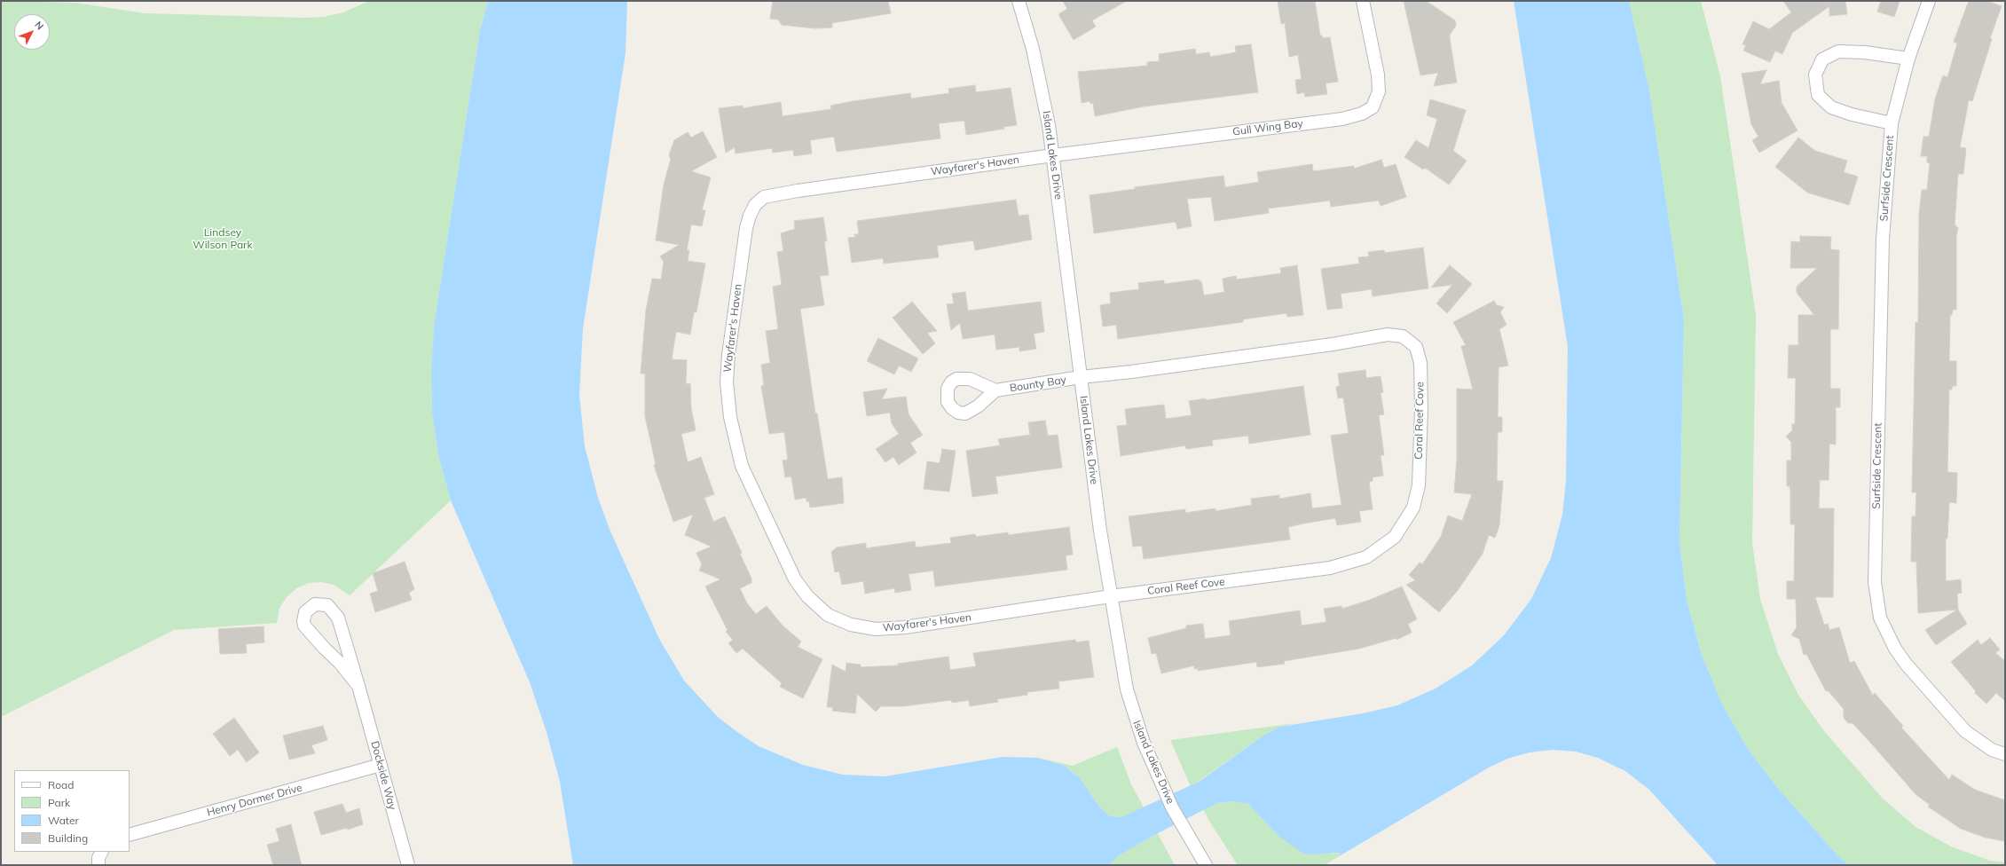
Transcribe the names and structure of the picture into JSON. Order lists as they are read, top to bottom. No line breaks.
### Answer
{"streets":{"street":["Gull Wing Bay","Island Lakes Drive","Wayfarer's Haven","Surfside Crescent","Bounty Bay","Coral Reef Cove","Dockside Way","Henry Dormer Drive"]},"crossings":[["Gull Wing Bay","Island Lakes Drive"],["Gull Wing Bay","Wayfarer's Haven"],["Island Lakes Drive","Wayfarer's Haven"],["Island Lakes Drive","Bounty Bay"],["Island Lakes Drive","Coral Reef Cove"],["Wayfarer's Haven","Coral Reef Cove"],["Bounty Bay","Coral Reef Cove"],["Dockside Way","Henry Dormer Drive"]],"parks":["Lindsey Wilson Park"],"legend":["Road","Park","Water","Building"],"north":"top right"}
